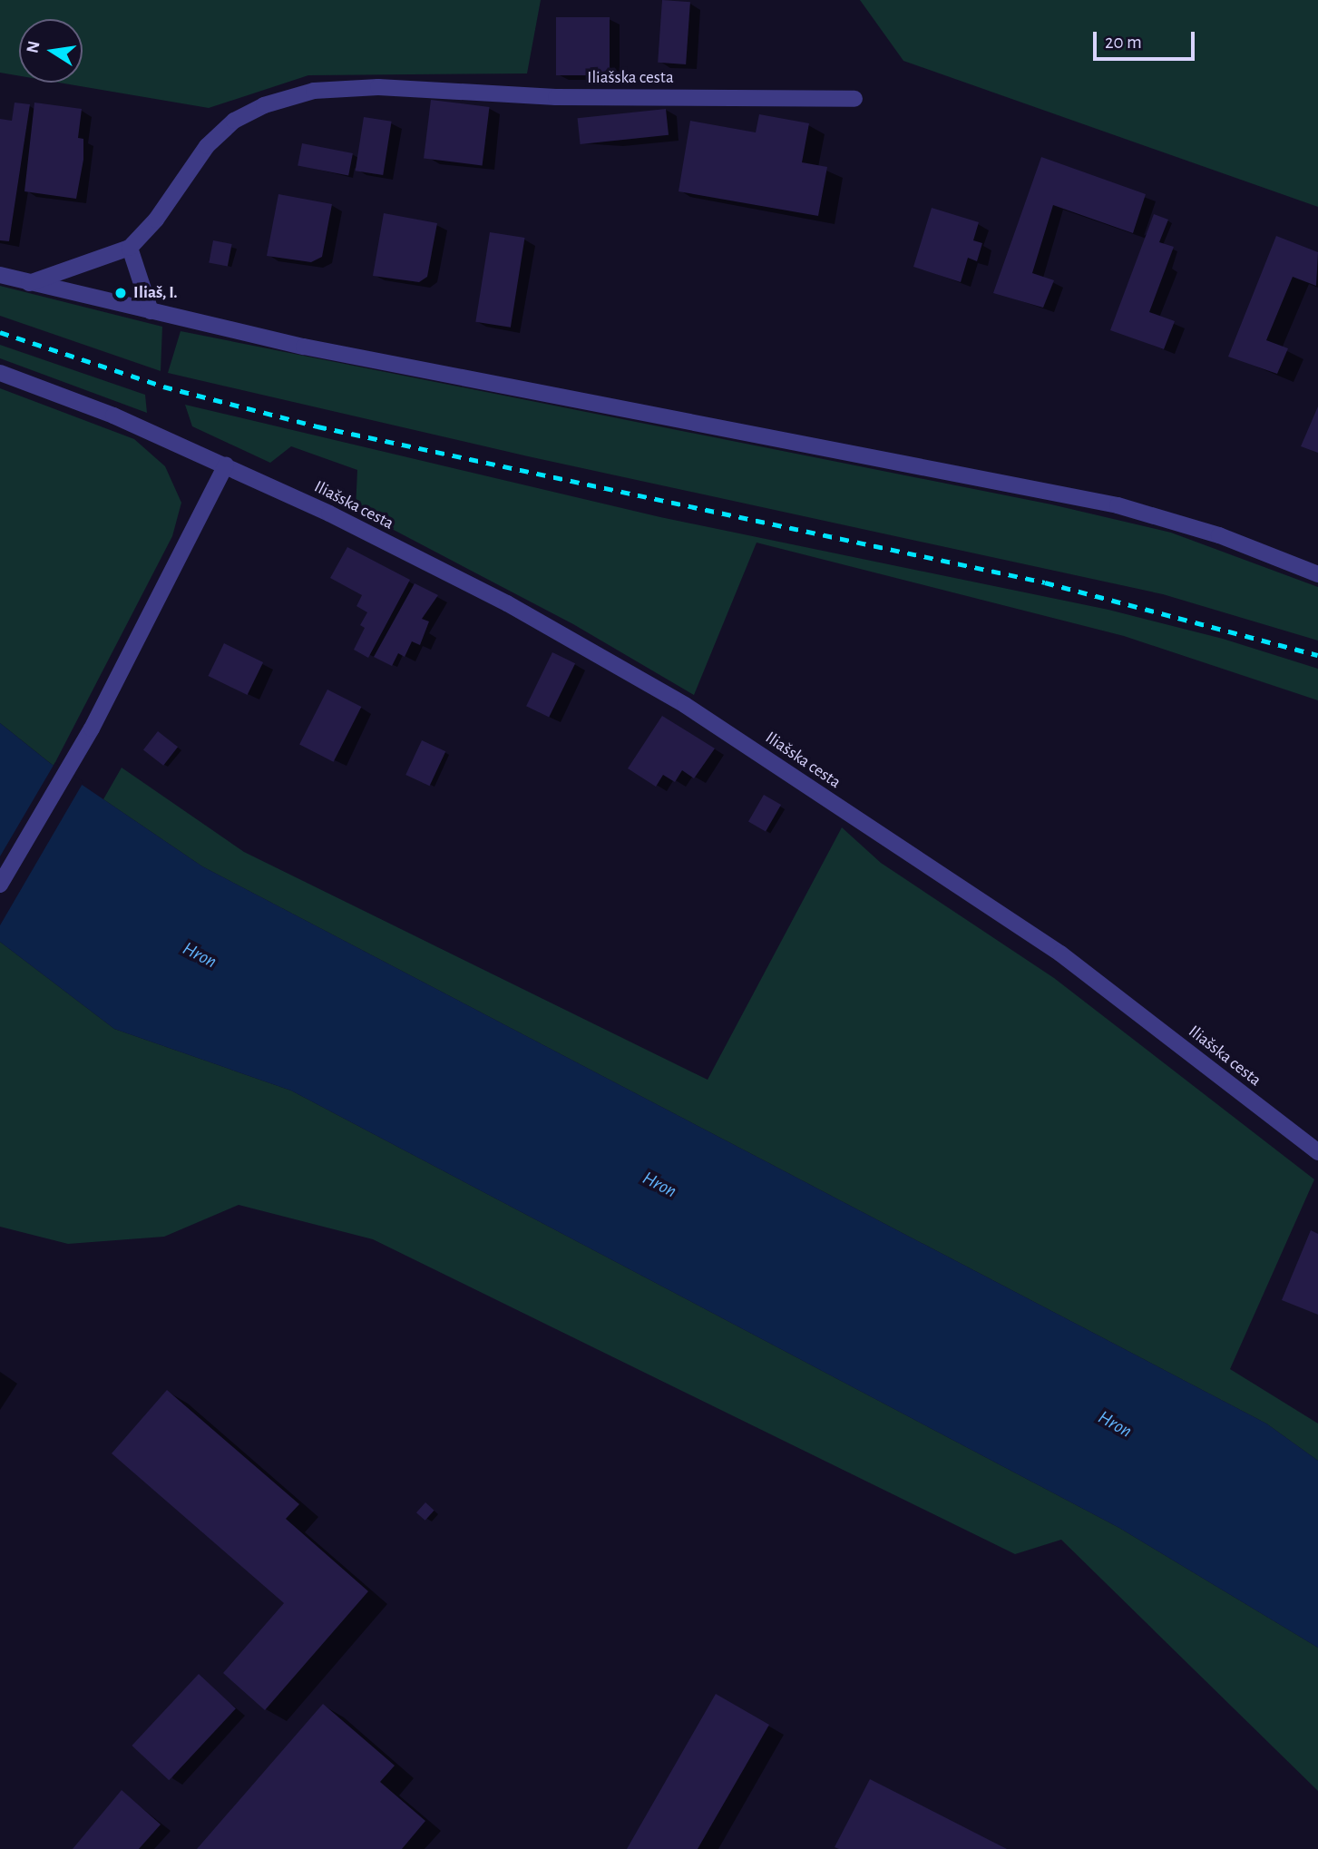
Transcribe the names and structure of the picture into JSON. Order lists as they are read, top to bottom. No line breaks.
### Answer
{"streets":{"street":["Iliašska cesta"]},"water":["Hron"],"places":["Iliaš, I."],"scale_bar":"20 m","north":"left"}
